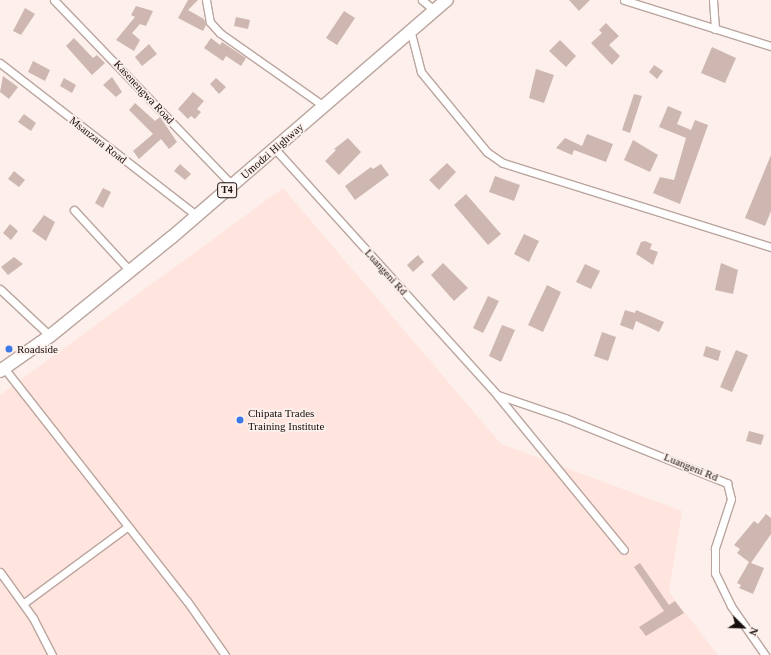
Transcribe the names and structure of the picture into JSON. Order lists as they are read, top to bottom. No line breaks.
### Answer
{"streets":{"highway":["Umodzi Highway","T4"],"street":["Kasenengwa Road","Msanzara Road","Luangeni Rd"]},"crossings":[["Kasenengwa Road","Umodzi Highway"],["Msanzara Road","Umodzi Highway"],["Umodzi Highway","Luangeni Rd"]],"places":["Roadside","Chipata Trades Training Institute"],"north":"bottom right"}
